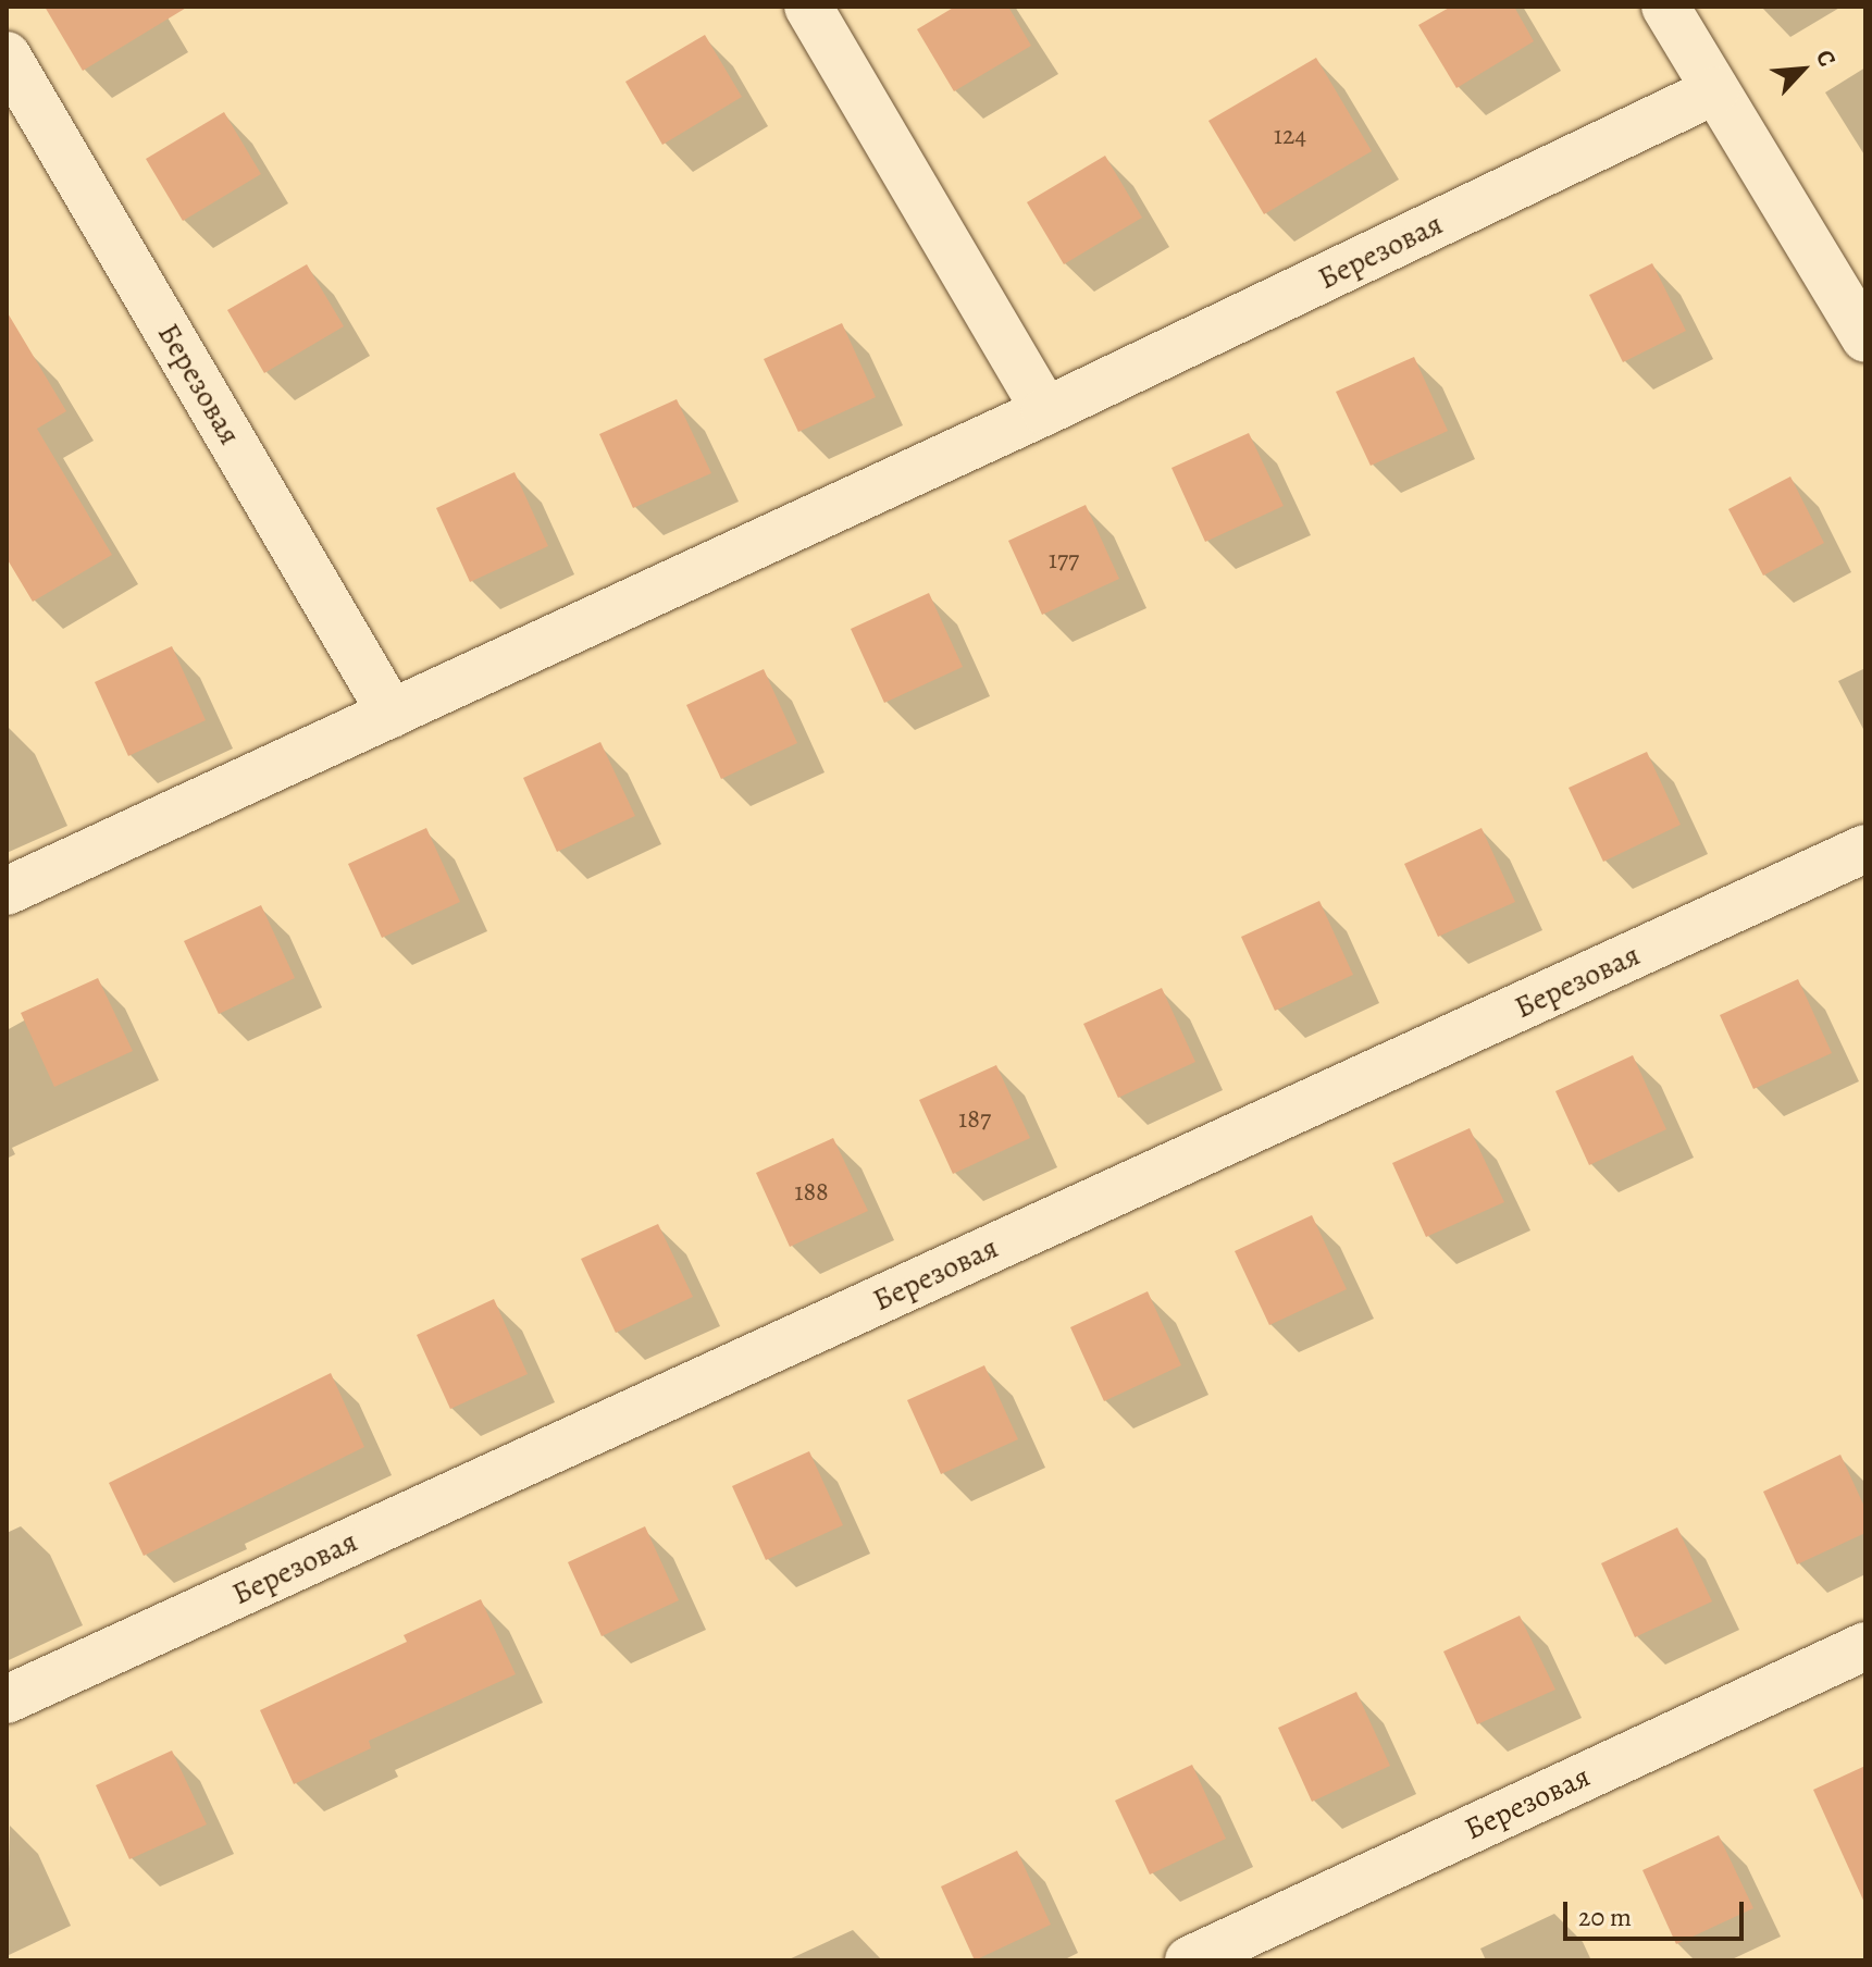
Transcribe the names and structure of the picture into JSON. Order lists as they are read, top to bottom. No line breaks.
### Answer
{"streets":{"street":["Березовая"]},"house_numbers":["124","177","187","188"],"scale_bar":"20 m","north":"top right"}
